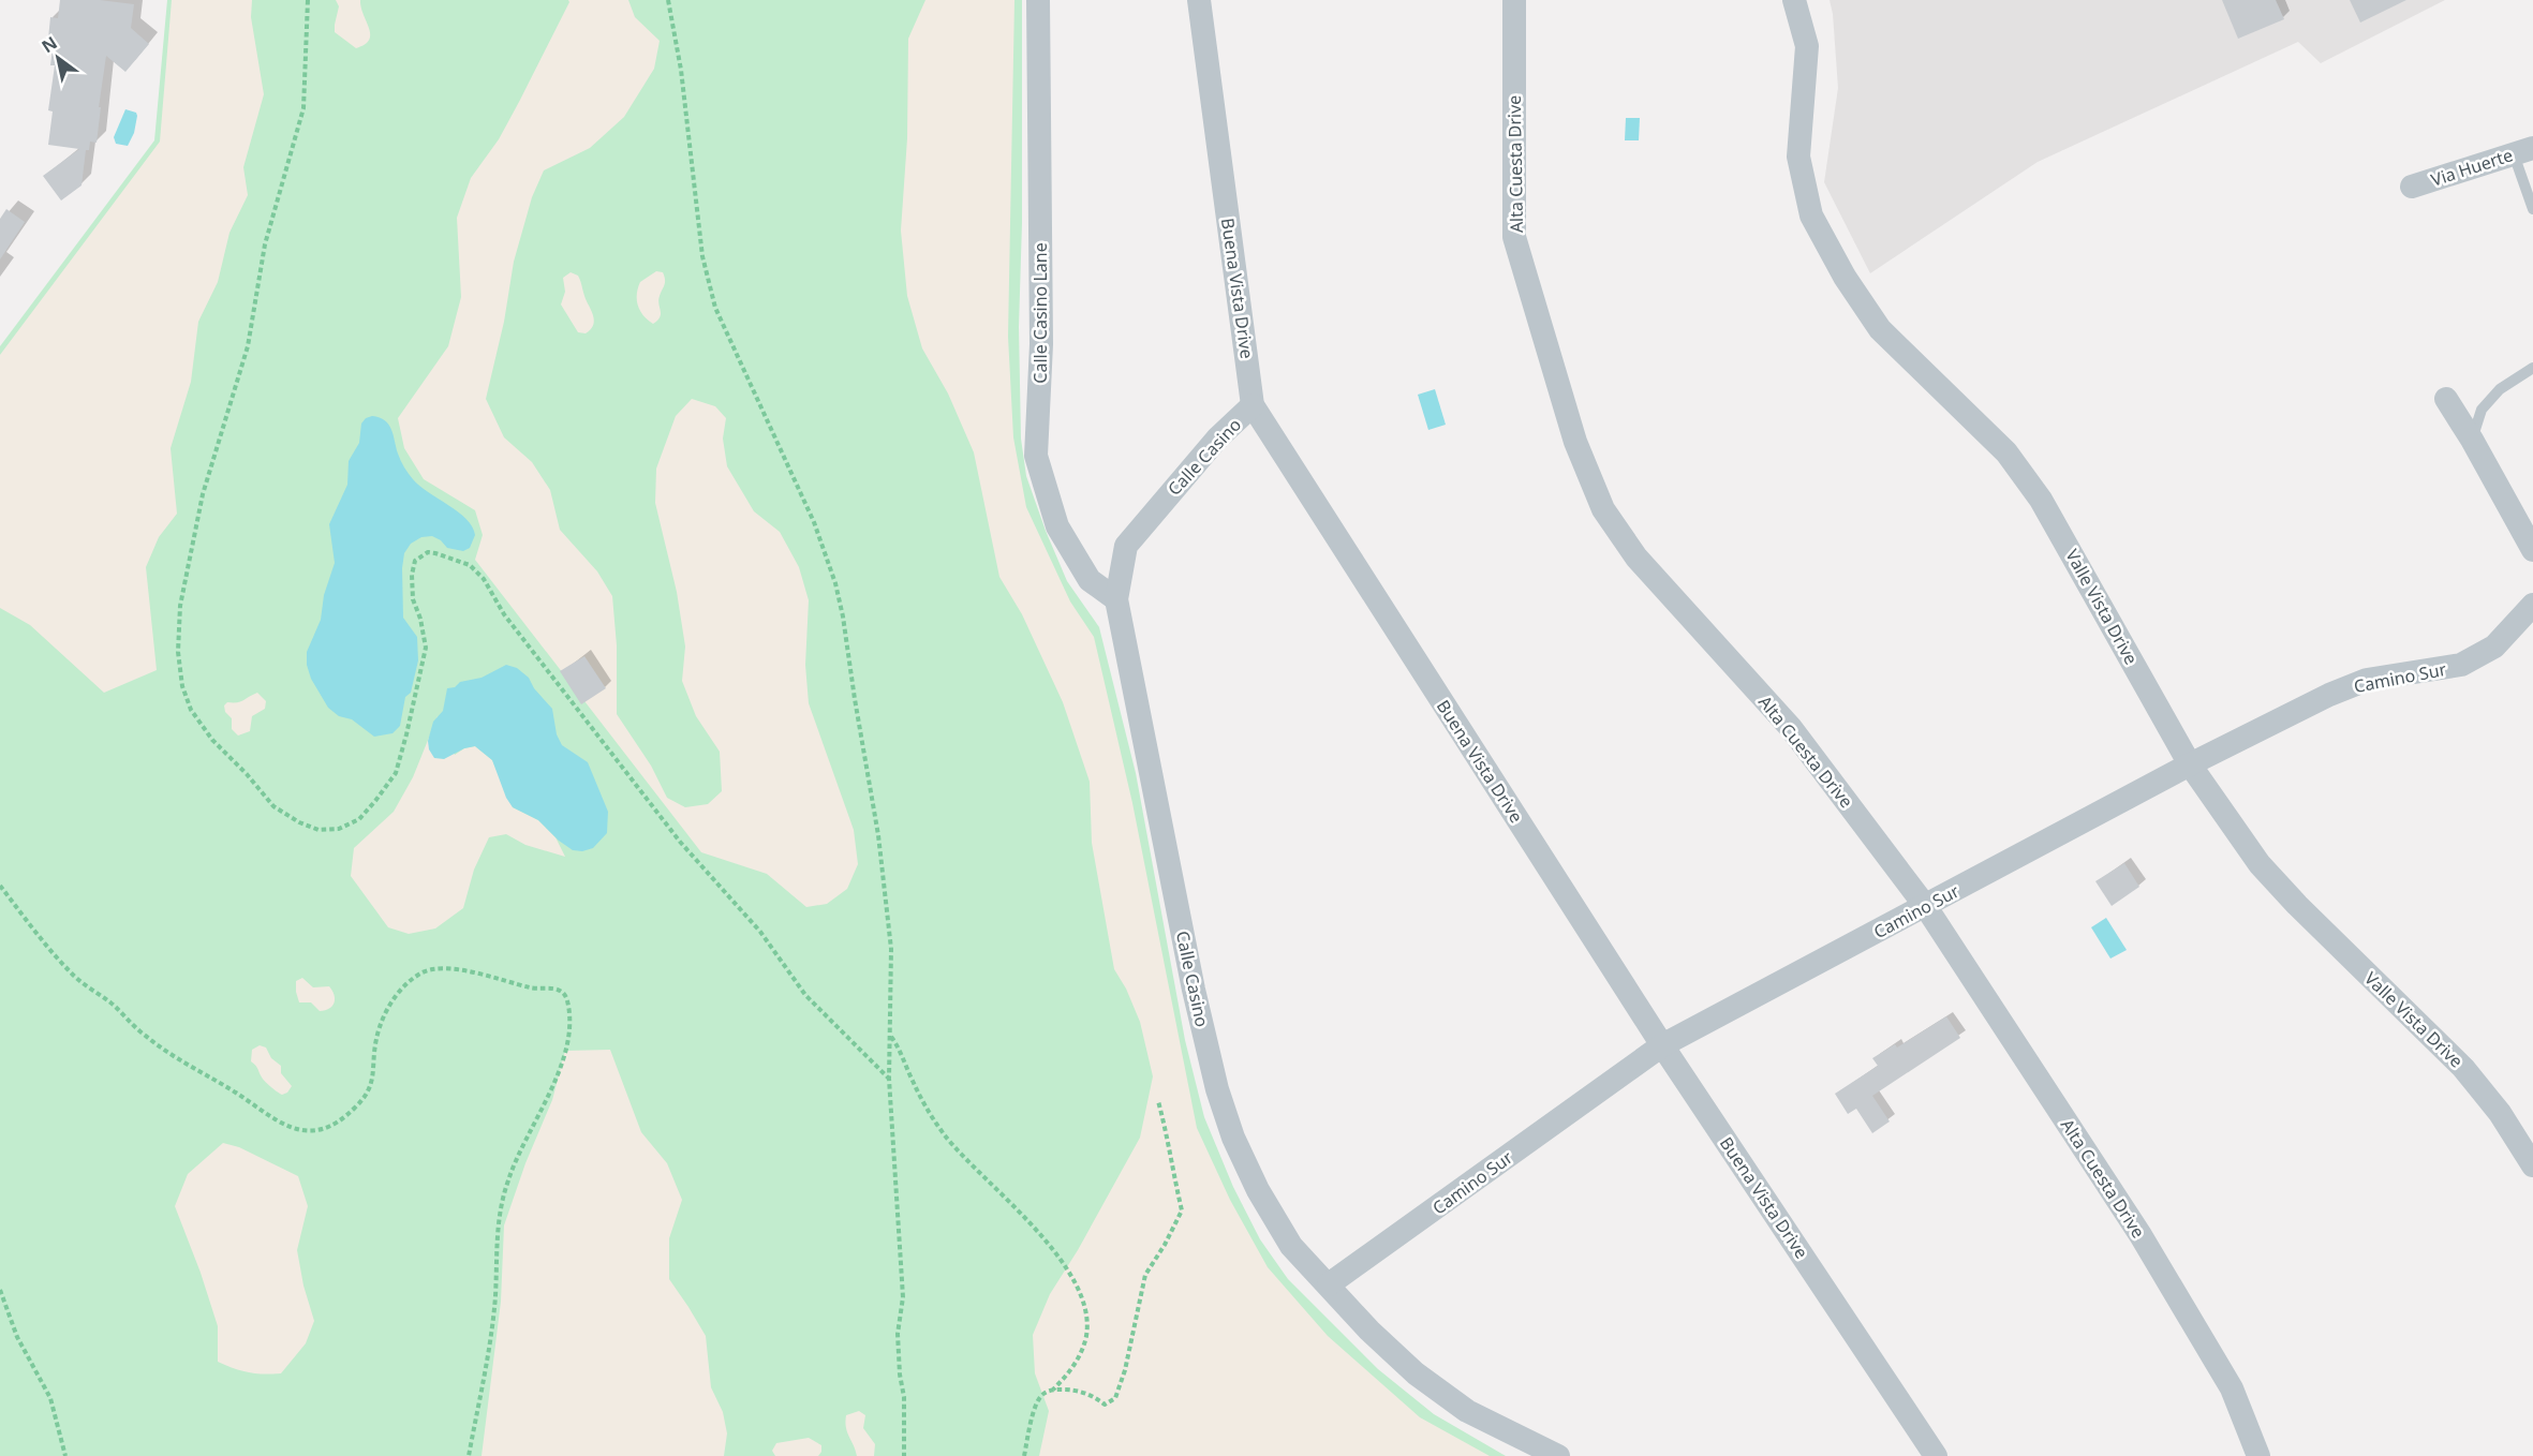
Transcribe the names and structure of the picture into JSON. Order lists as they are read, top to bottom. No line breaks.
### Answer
{"streets":{"street":["Alta Cuesta Drive","Via Huerte","Buena Vista Drive","Calle Casino Lane","Calle Casino","Valle Vista Drive","Camino Sur"]},"crossings":[["Alta Cuesta Drive","Camino Sur"],["Buena Vista Drive","Calle Casino"],["Buena Vista Drive","Camino Sur"],["Calle Casino Lane","Calle Casino"],["Calle Casino","Camino Sur"],["Valle Vista Drive","Camino Sur"]],"north":"top left"}
